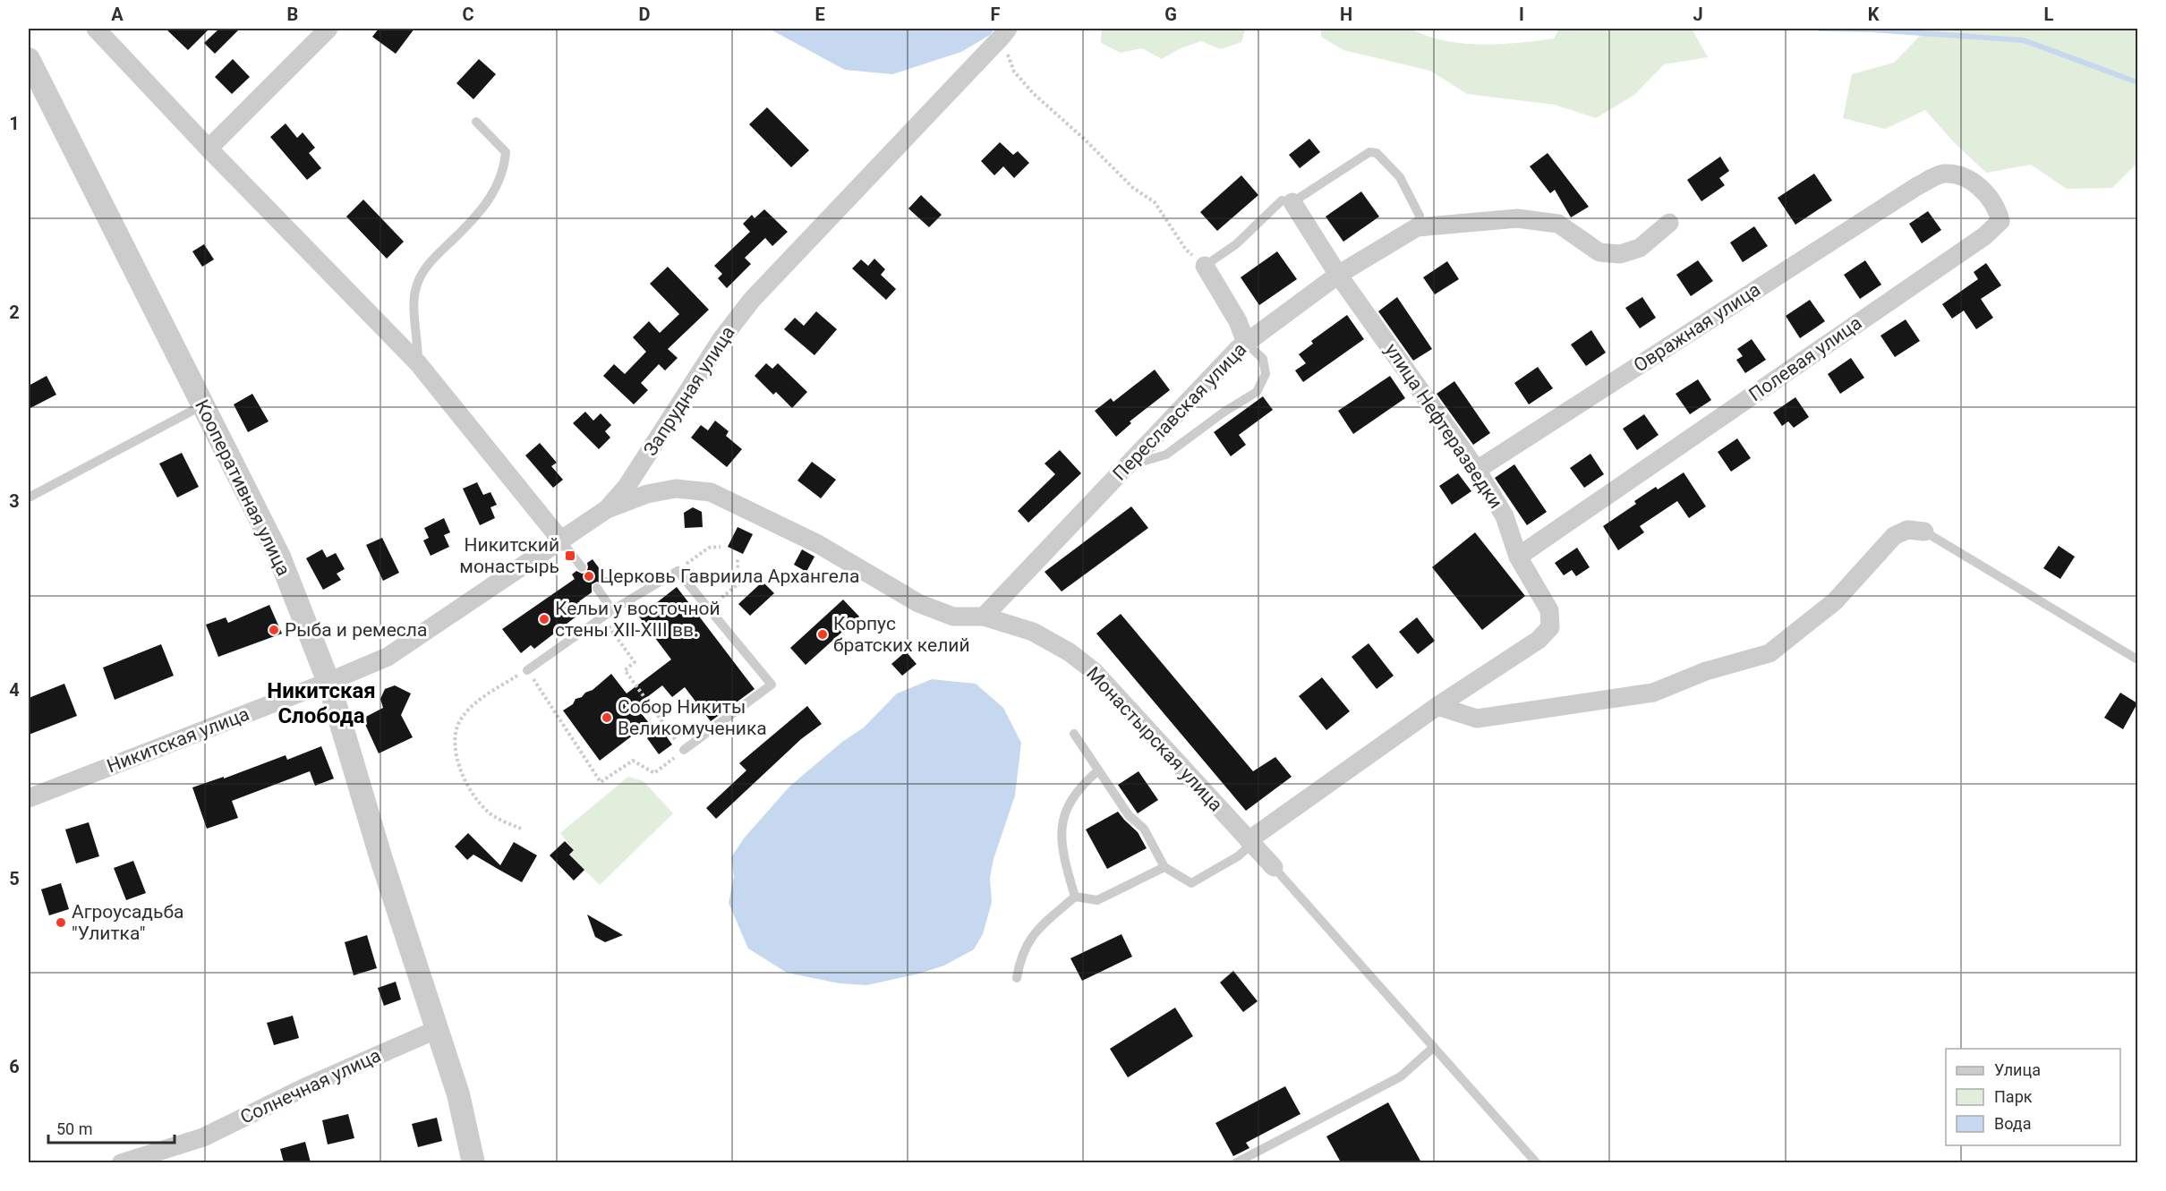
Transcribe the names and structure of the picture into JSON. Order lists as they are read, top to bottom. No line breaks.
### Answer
{"streets":{"street":["Овражная улица","Полевая улица","Запрудная улица","Переславская улица","улица Нефтеразведки","Кооперативная улица","Монастырская улица","Никитская улица","Солнечная улица"]},"crossings":[["Овражная улица","Полевая улица"],["Овражная улица","улица Нефтеразведки"],["Полевая улица","улица Нефтеразведки"],["Запрудная улица","Кооперативная улица"],["Запрудная улица","Монастырская улица"],["Запрудная улица","Никитская улица"],["Переславская улица","улица Нефтеразведки"],["Переславская улица","Монастырская улица"],["Кооперативная улица","Никитская улица"],["Кооперативная улица","Солнечная улица"]],"districts":["Никитская Слобода"],"places":{"transit":["Никитский монастырь"],"other":["Церковь Гавриила Архангела","Кельи у восточной стены XII-XIII вв.","Рыба и ремесла","Корпус братских келий","Собор Никиты Великомученика","Агроусадьба \"Улитка\""]},"legend":["Улица","Парк","Вода"],"scale_bar":"50 m","grid":{"columns":["A","B","C","D","E","F","G","H","I","J","K","L"],"rows":["1","2","3","4","5","6"]}}
